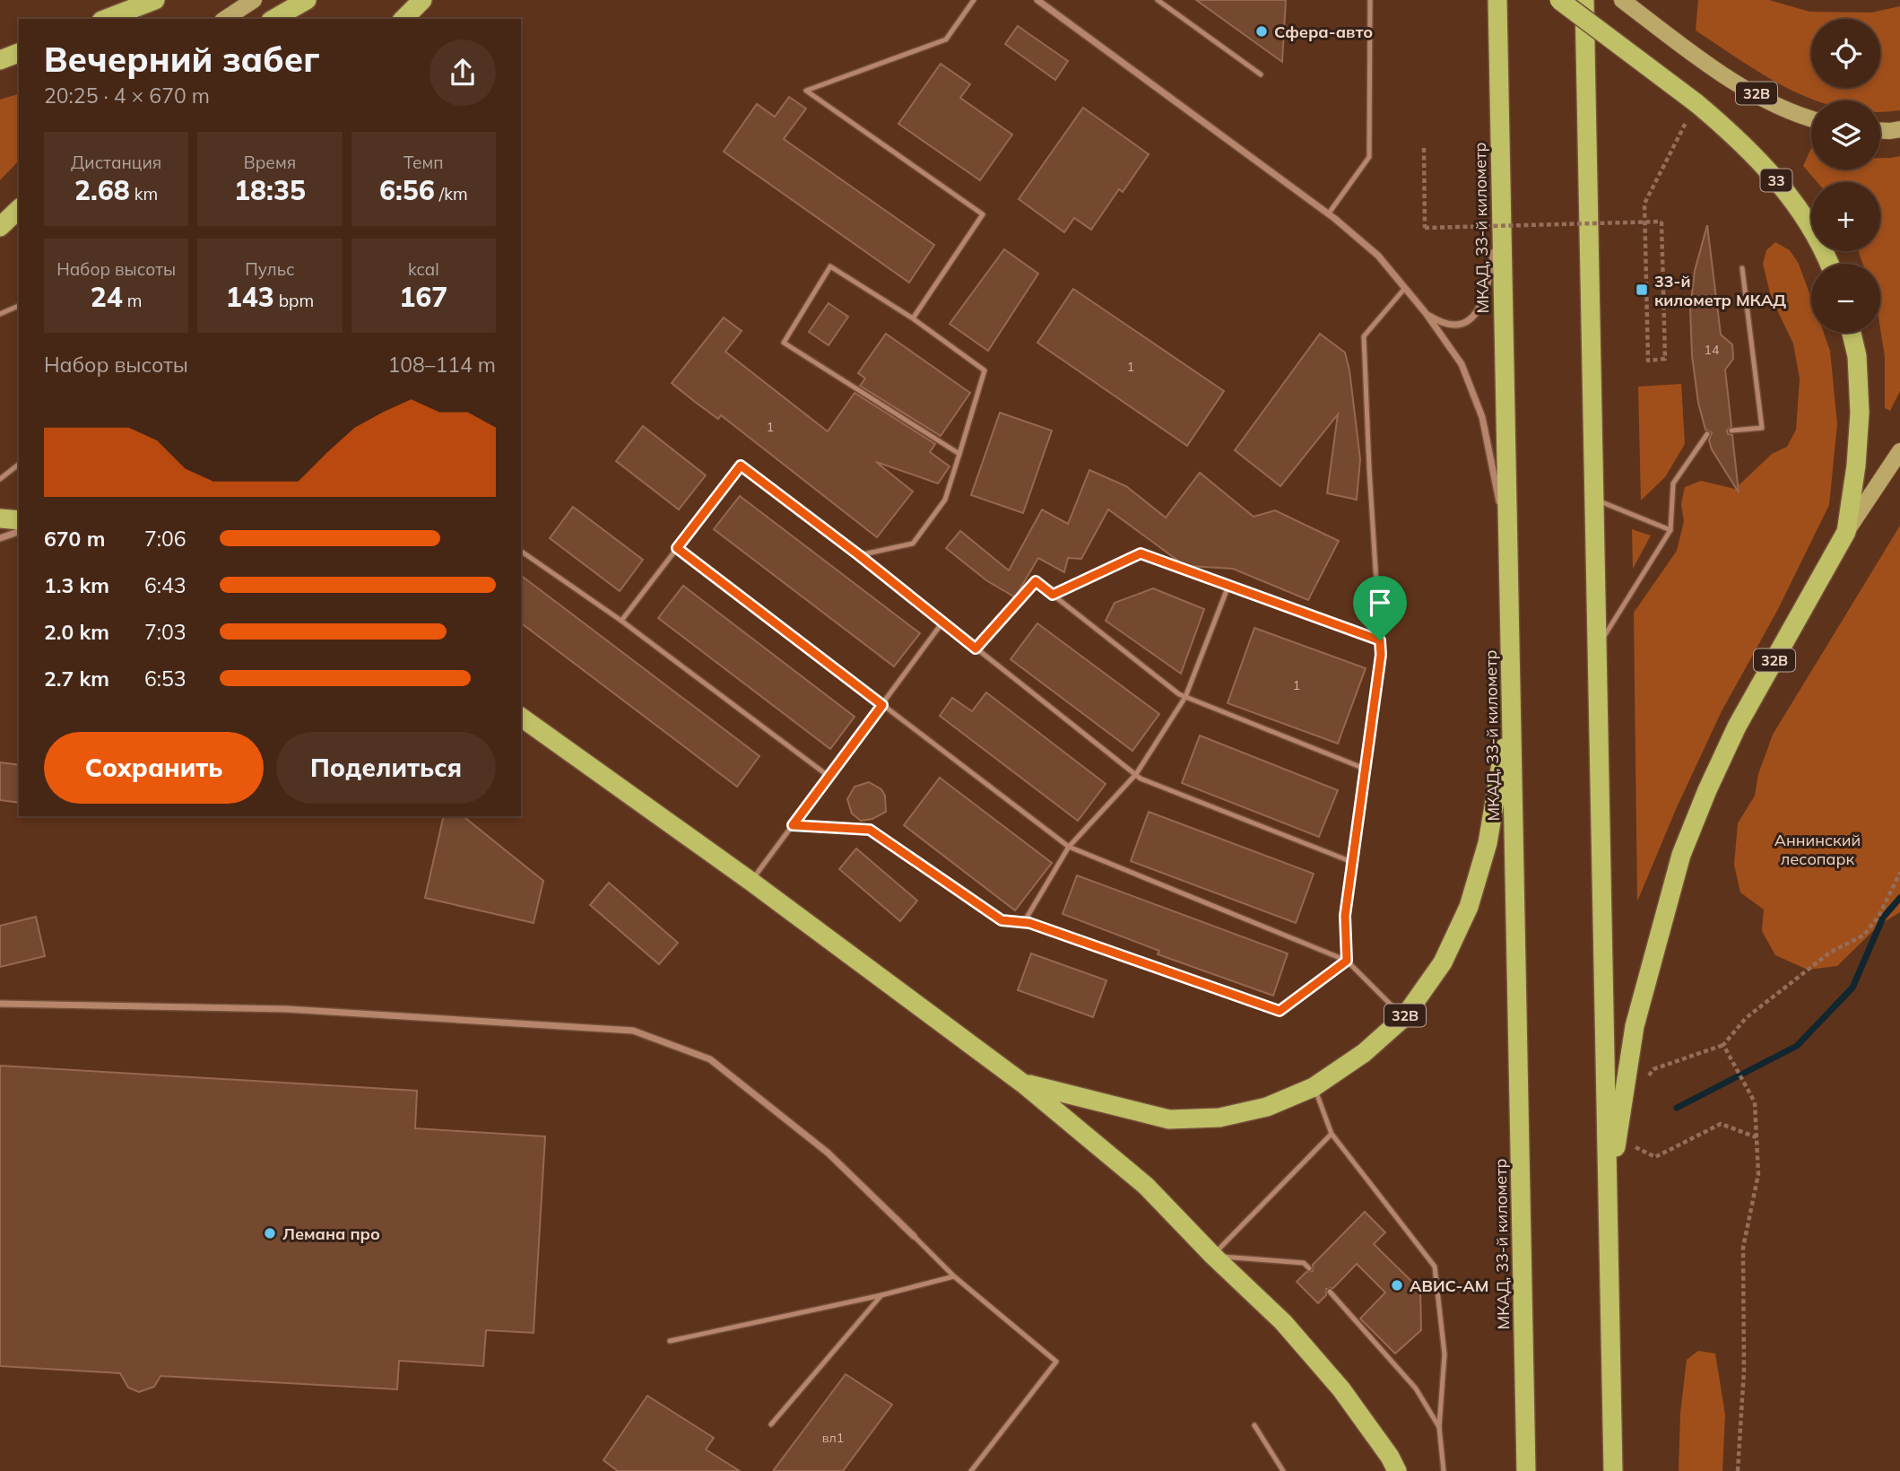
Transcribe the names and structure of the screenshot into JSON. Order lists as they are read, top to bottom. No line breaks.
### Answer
{"streets":{"highway":["32B","33","МКАД, 33-й километр"]},"crossings":[["32B","МКАД, 33-й километр"]],"parks":["Аннинский лесопарк"],"places":{"other":["Сфера-авто","Лемана про","АВИС-АМ"],"transit":["33-й километр МКАД"]},"house_numbers":["14","1","1","1","вл1"],"page":{"map_buttons":["+","−"],"heading":["Вечерний забег","20:25 · 4 × 670 m"],"stats":[["Дистанция","2.68 km"],["Время","18:35"],["Темп","6:56 /km"],["Набор высоты","24 m"],["Пульс","143 bpm"],["kcal","167"]],"chart":["Набор высоты","108–114 m"],"list":[{"name":"670 m","note":"7:06"},{"name":"1.3 km","note":"6:43"},{"name":"2.0 km","note":"7:03"},{"name":"2.7 km","note":"6:53"}],"buttons":["Сохранить","Поделиться"]}}
